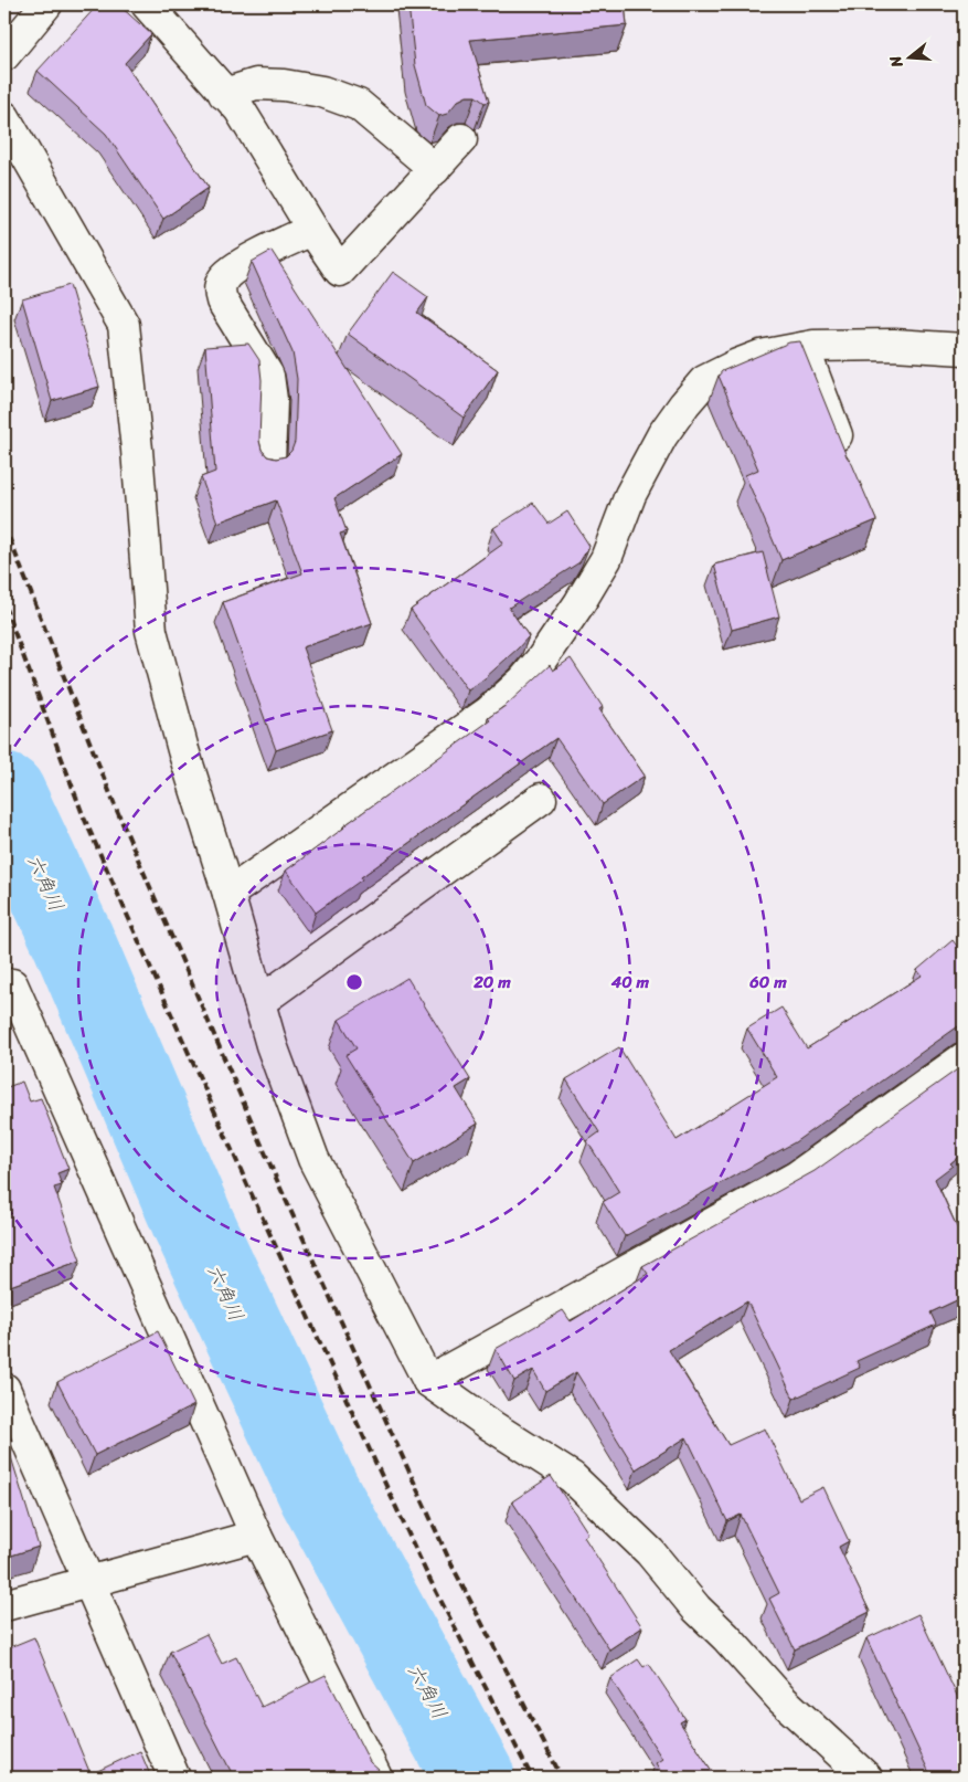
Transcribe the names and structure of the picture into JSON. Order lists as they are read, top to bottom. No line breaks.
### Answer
{"water":["六角川"],"north":"left","rings":["20 m","40 m","60 m"]}
